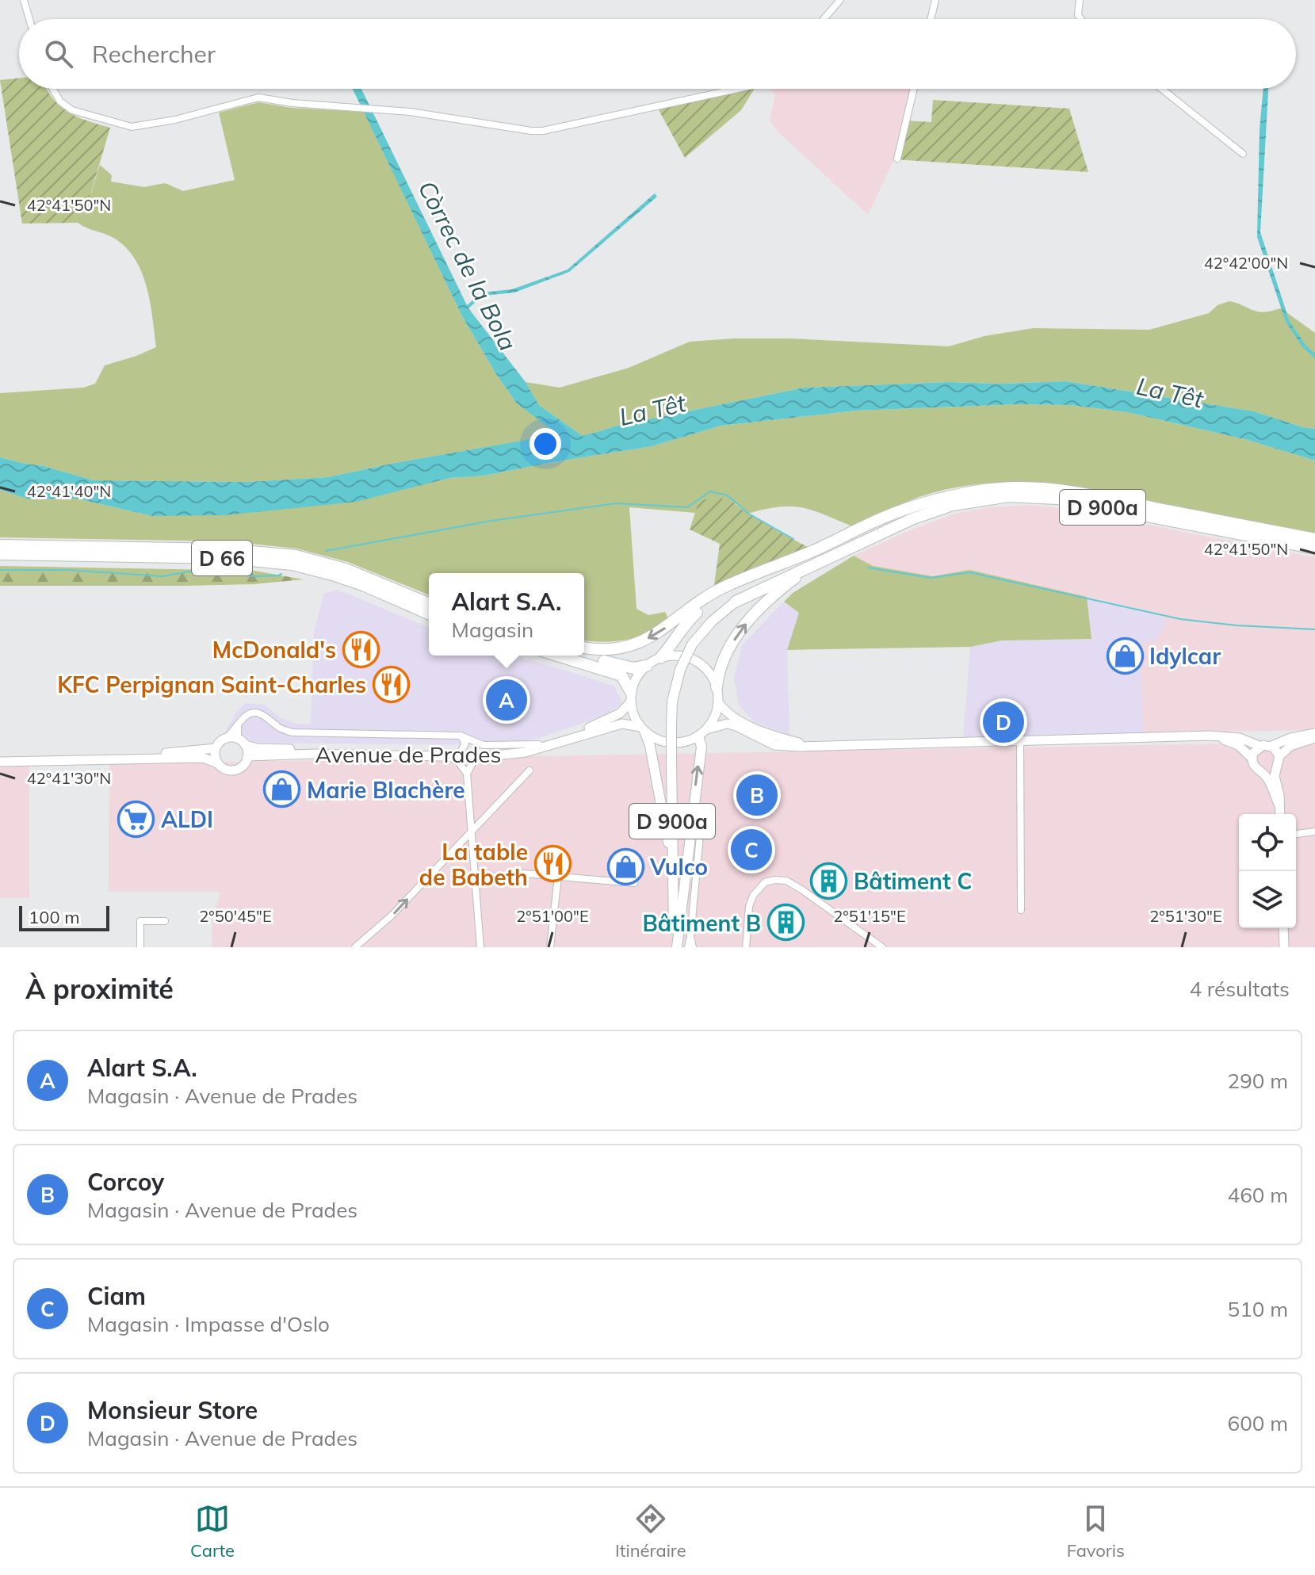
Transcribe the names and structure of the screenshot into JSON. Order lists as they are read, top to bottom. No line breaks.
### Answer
{"streets":{"highway":["D 900a","D 66"],"main road":["Avenue de Prades"]},"water":["Còrrec de la Bola","La Têt"],"places":{"restaurant":["McDonald's","KFC Perpignan Saint-Charles","La table de Babeth"],"shop":["Idylcar","Marie Blachère","Vulco"],"supermarket":["ALDI"],"building":["Bâtiment C","Bâtiment B"]},"scale_bar":"100 m","page":{"search":"Rechercher","popup":["Alart S.A.","Magasin"],"pins":["A","D","B","C"],"scale":"100 m","heading":["À proximité","4 résultats"],"list":[{"mark":"A","name":"Alart S.A.","note":"Magasin · Avenue de Prades","value":"290 m"},{"mark":"B","name":"Corcoy","note":"Magasin · Avenue de Prades","value":"460 m"},{"mark":"C","name":"Ciam","note":"Magasin · Impasse d'Oslo","value":"510 m"},{"mark":"D","name":"Monsieur Store","note":"Magasin · Avenue de Prades","value":"600 m"}],"nav":["Carte","Itinéraire","Favoris"]},"coordinates":["42°41'50\"N","42°42'00\"N","42°41'40\"N","42°41'30\"N","2°50'45\"E","2°51'00\"E","2°51'15\"E","2°51'30\"E"]}
